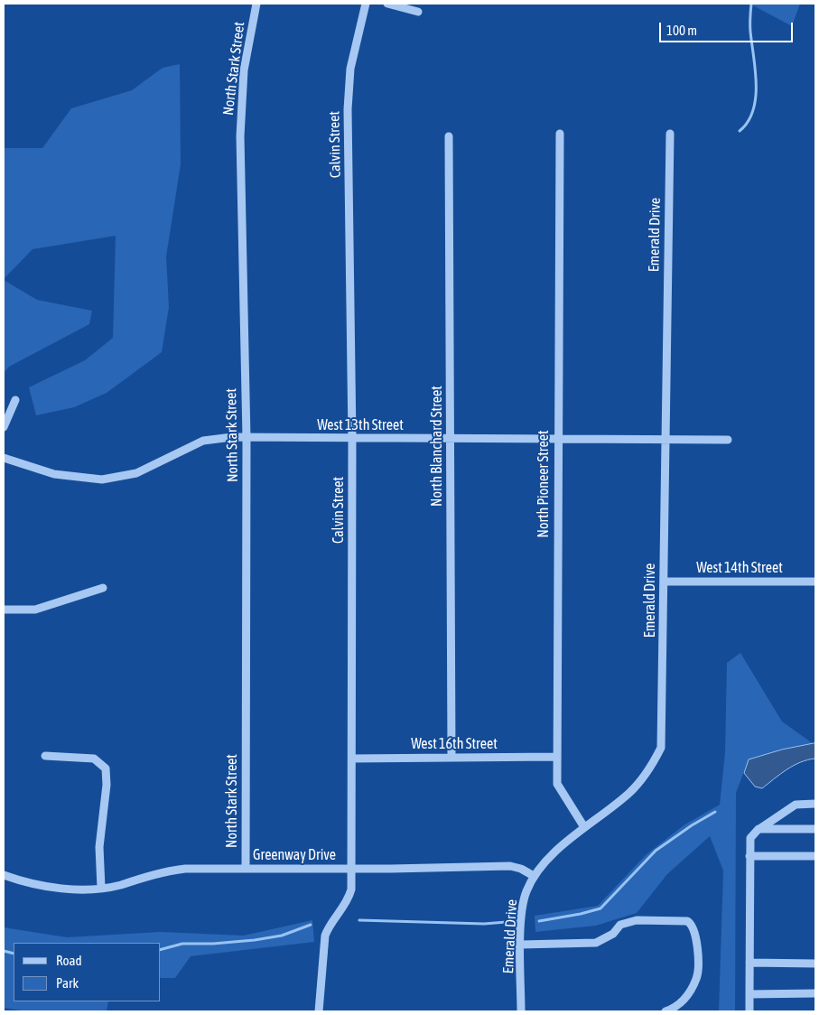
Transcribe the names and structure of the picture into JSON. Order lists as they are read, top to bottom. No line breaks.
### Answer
{"streets":{"street":["North Stark Street","Calvin Street","Emerald Drive","West 13th Street","North Blanchard Street","North Pioneer Street","West 14th Street","West 16th Street","Greenway Drive"]},"crossings":[["North Stark Street","West 13th Street"],["North Stark Street","Greenway Drive"],["Calvin Street","West 13th Street"],["Calvin Street","West 16th Street"],["Calvin Street","Greenway Drive"],["Emerald Drive","West 13th Street"],["Emerald Drive","North Pioneer Street"],["Emerald Drive","West 14th Street"],["Emerald Drive","Greenway Drive"],["West 13th Street","North Blanchard Street"],["West 13th Street","North Pioneer Street"],["North Blanchard Street","West 16th Street"],["North Pioneer Street","West 16th Street"]],"legend":["Road","Park"],"scale_bar":"100 m"}
